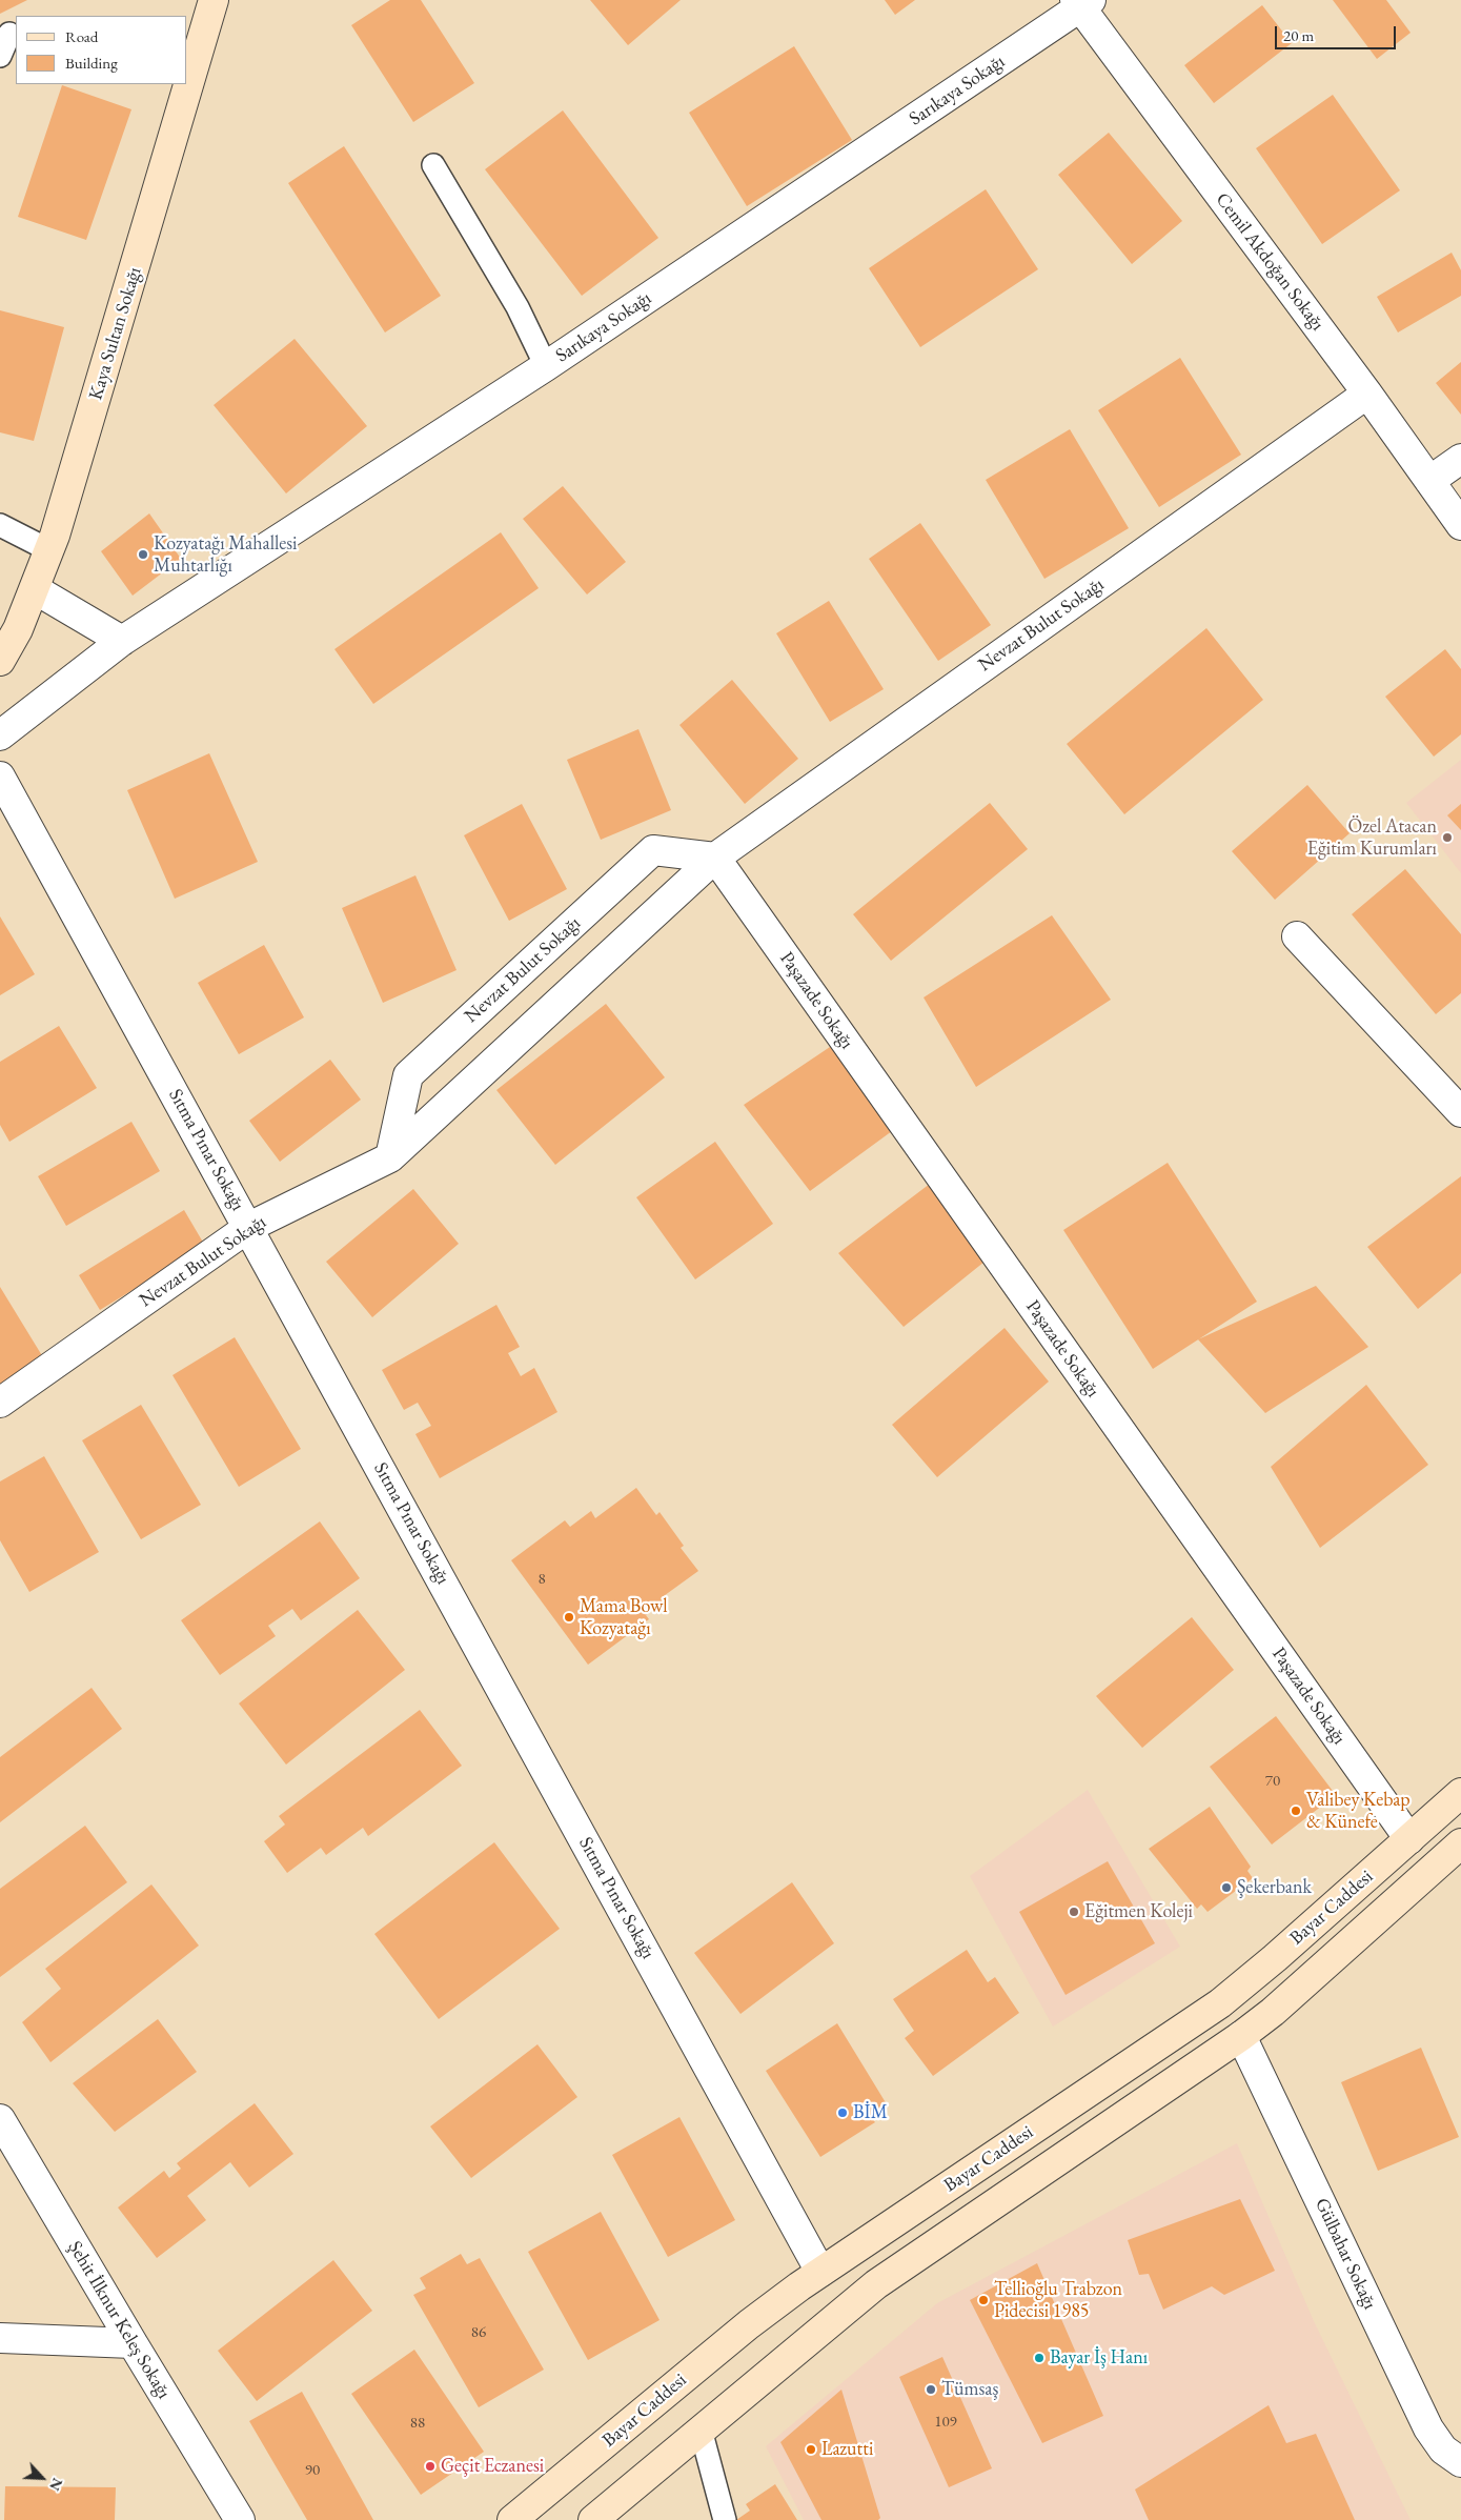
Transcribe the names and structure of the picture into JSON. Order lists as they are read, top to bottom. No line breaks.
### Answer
{"streets":{"main road":["Kaya Sultan Sokağı","Bayar Caddesi"],"street":["Sarıkaya Sokağı","Cemil Akdoğan Sokağı","Nevzat Bulut Sokağı","Paşazade Sokağı","Sıtma Pınar Sokağı","Gülbahar Sokağı","Şehit İlknur Keleş Sokağı"]},"crossings":[["Sarıkaya Sokağı","Cemil Akdoğan Sokağı"],["Cemil Akdoğan Sokağı","Nevzat Bulut Sokağı"],["Nevzat Bulut Sokağı","Paşazade Sokağı"],["Nevzat Bulut Sokağı","Sıtma Pınar Sokağı"],["Paşazade Sokağı","Bayar Caddesi"],["Sıtma Pınar Sokağı","Bayar Caddesi"],["Bayar Caddesi","Gülbahar Sokağı"]],"places":["Kozyatağı Mahallesi Muhtarlığı","Özel Atacan Eğitim Kurumları","Mama Bowl Kozyatağı","Valibey Kebap & Künefe","Şekerbank","Eğitmen Koleji","BİM","Tellioğlu Trabzon Pidecisi 1985","Bayar İş Hanı","Tümsaş","Lazutti","Geçit Eczanesi"],"house_numbers":["8","70","86","109","88","90"],"legend":["Road","Building"],"scale_bar":"20 m","north":"bottom right"}
